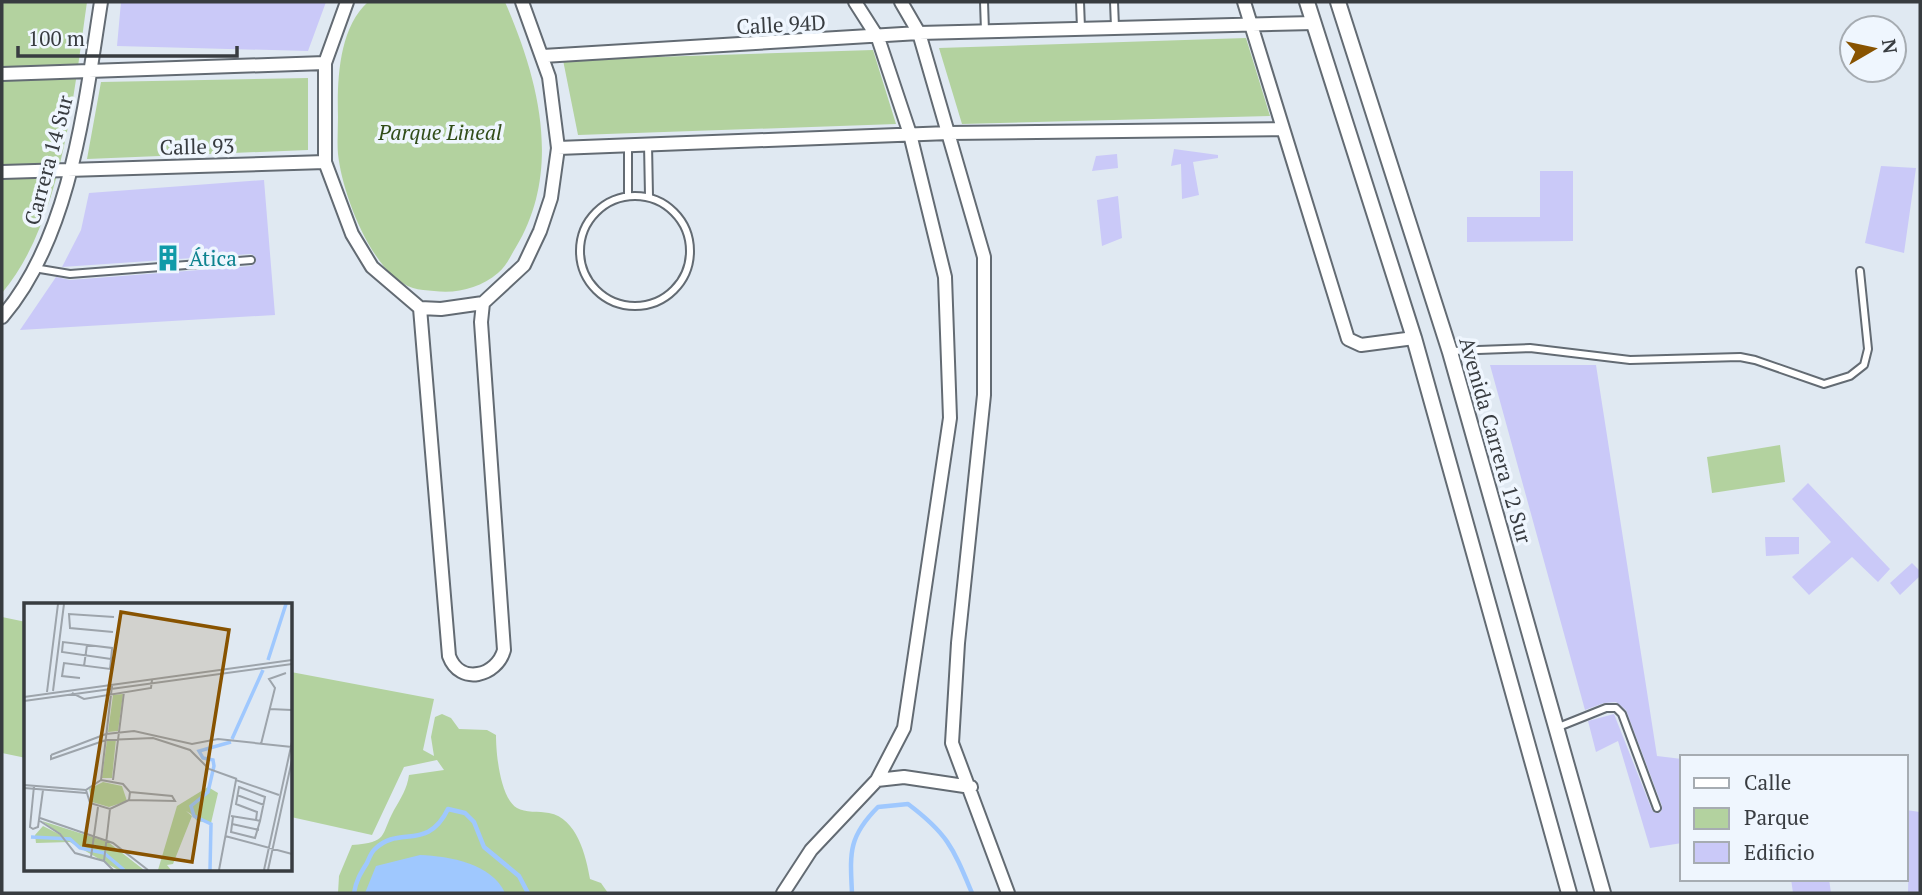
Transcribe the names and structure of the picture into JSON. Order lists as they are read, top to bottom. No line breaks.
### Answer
{"streets":{"street":["Calle 94D","Calle 93","Carrera 14 Sur","Avenida Carrera 12 Sur"]},"crossings":[["Calle 93","Carrera 14 Sur"]],"parks":["Parque Lineal"],"places":{"building":["Ática"]},"legend":["Calle","Parque","Edificio"],"scale_bar":"100 m","north":"right"}
